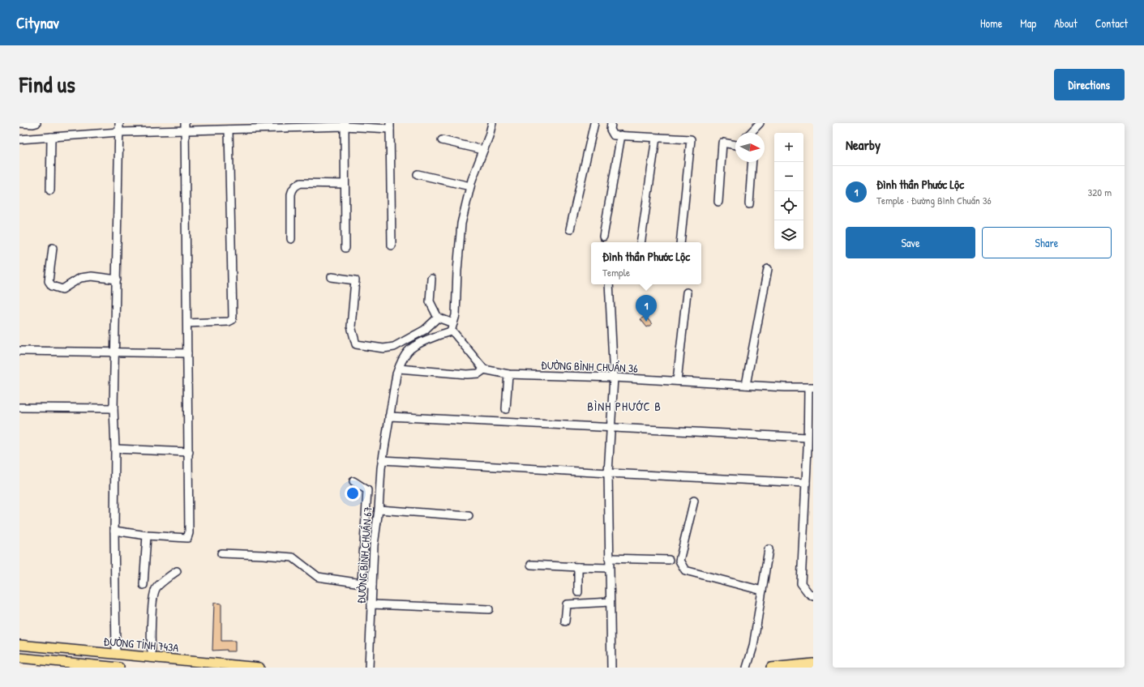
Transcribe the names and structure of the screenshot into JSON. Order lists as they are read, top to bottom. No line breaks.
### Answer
{"streets":{"main road":["ĐƯỜNG TỈNH 743A"],"street":["ĐƯỜNG BÌNH CHUẨN 36","ĐƯỜNG BÌNH CHUẨN 67"]},"districts":["BÌNH PHƯỚC B"],"north":"right","page":{"header":"Citynav","nav":["Home","Map","About","Contact"],"title":"Find us","buttons":["Directions",["Save","Share"]],"heading":"Nearby","map_buttons":["+","−"],"list":[{"mark":"1","name":"Đình thần Phước Lộc","note":"Temple · Đường Bình Chuẩn 36","value":"320 m"}],"popup":["Đình thần Phước Lộc","Temple"],"pins":"1"}}
